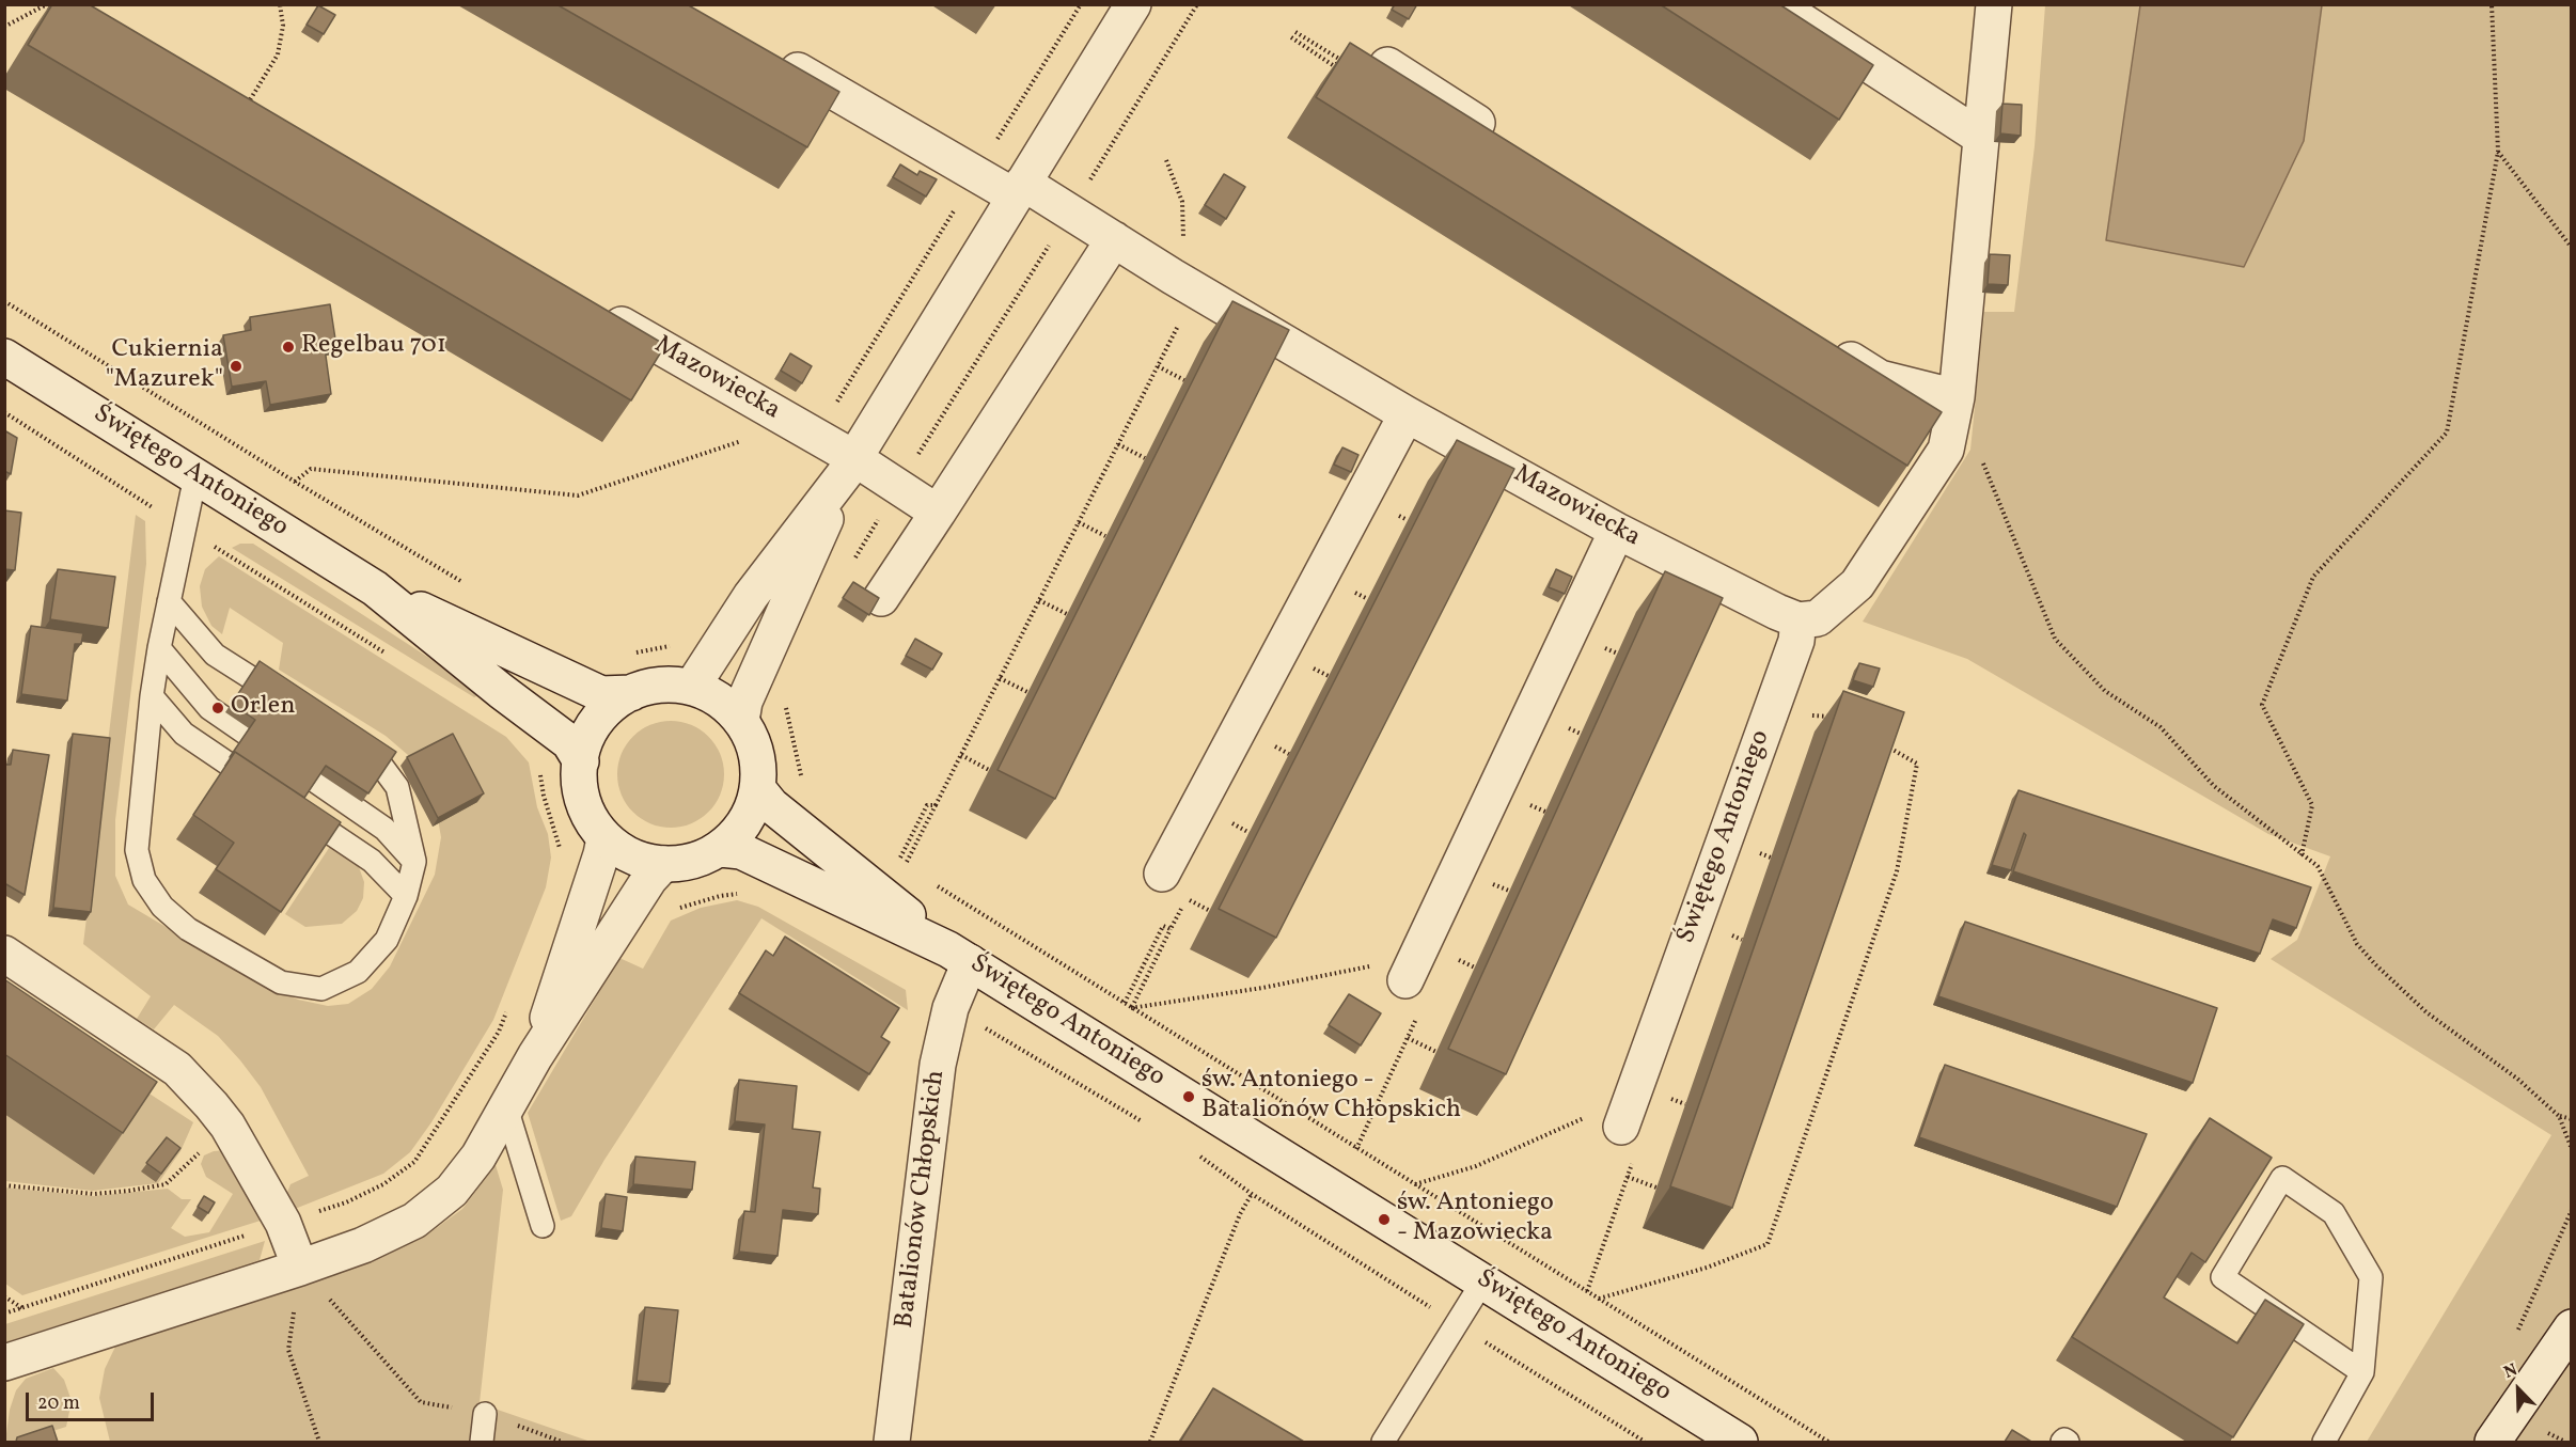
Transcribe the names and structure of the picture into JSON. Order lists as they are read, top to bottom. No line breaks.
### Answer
{"streets":{"street":["Mazowiecka","Świętego Antoniego","Batalionów Chłopskich"]},"crossings":[["Mazowiecka","Świętego Antoniego"],["Świętego Antoniego","Batalionów Chłopskich"]],"places":["Regelbau 701","Cukiernia \"Mazurek\"","Orlen","św. Antoniego - Batalionów Chłopskich","św. Antoniego - Mazowiecka"],"scale_bar":"20 m","north":"top left"}
